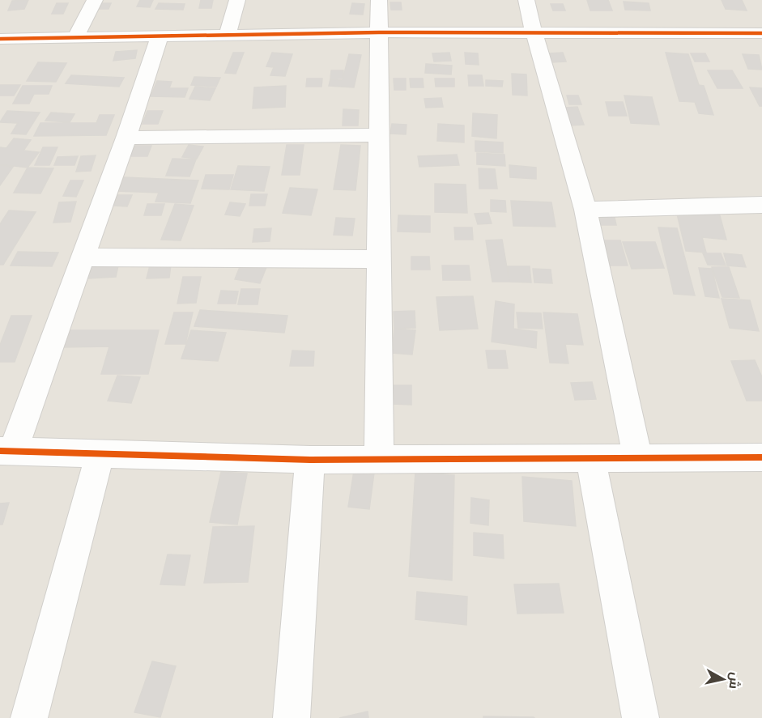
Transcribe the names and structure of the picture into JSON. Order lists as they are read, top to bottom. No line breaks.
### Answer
{"north":"right"}
